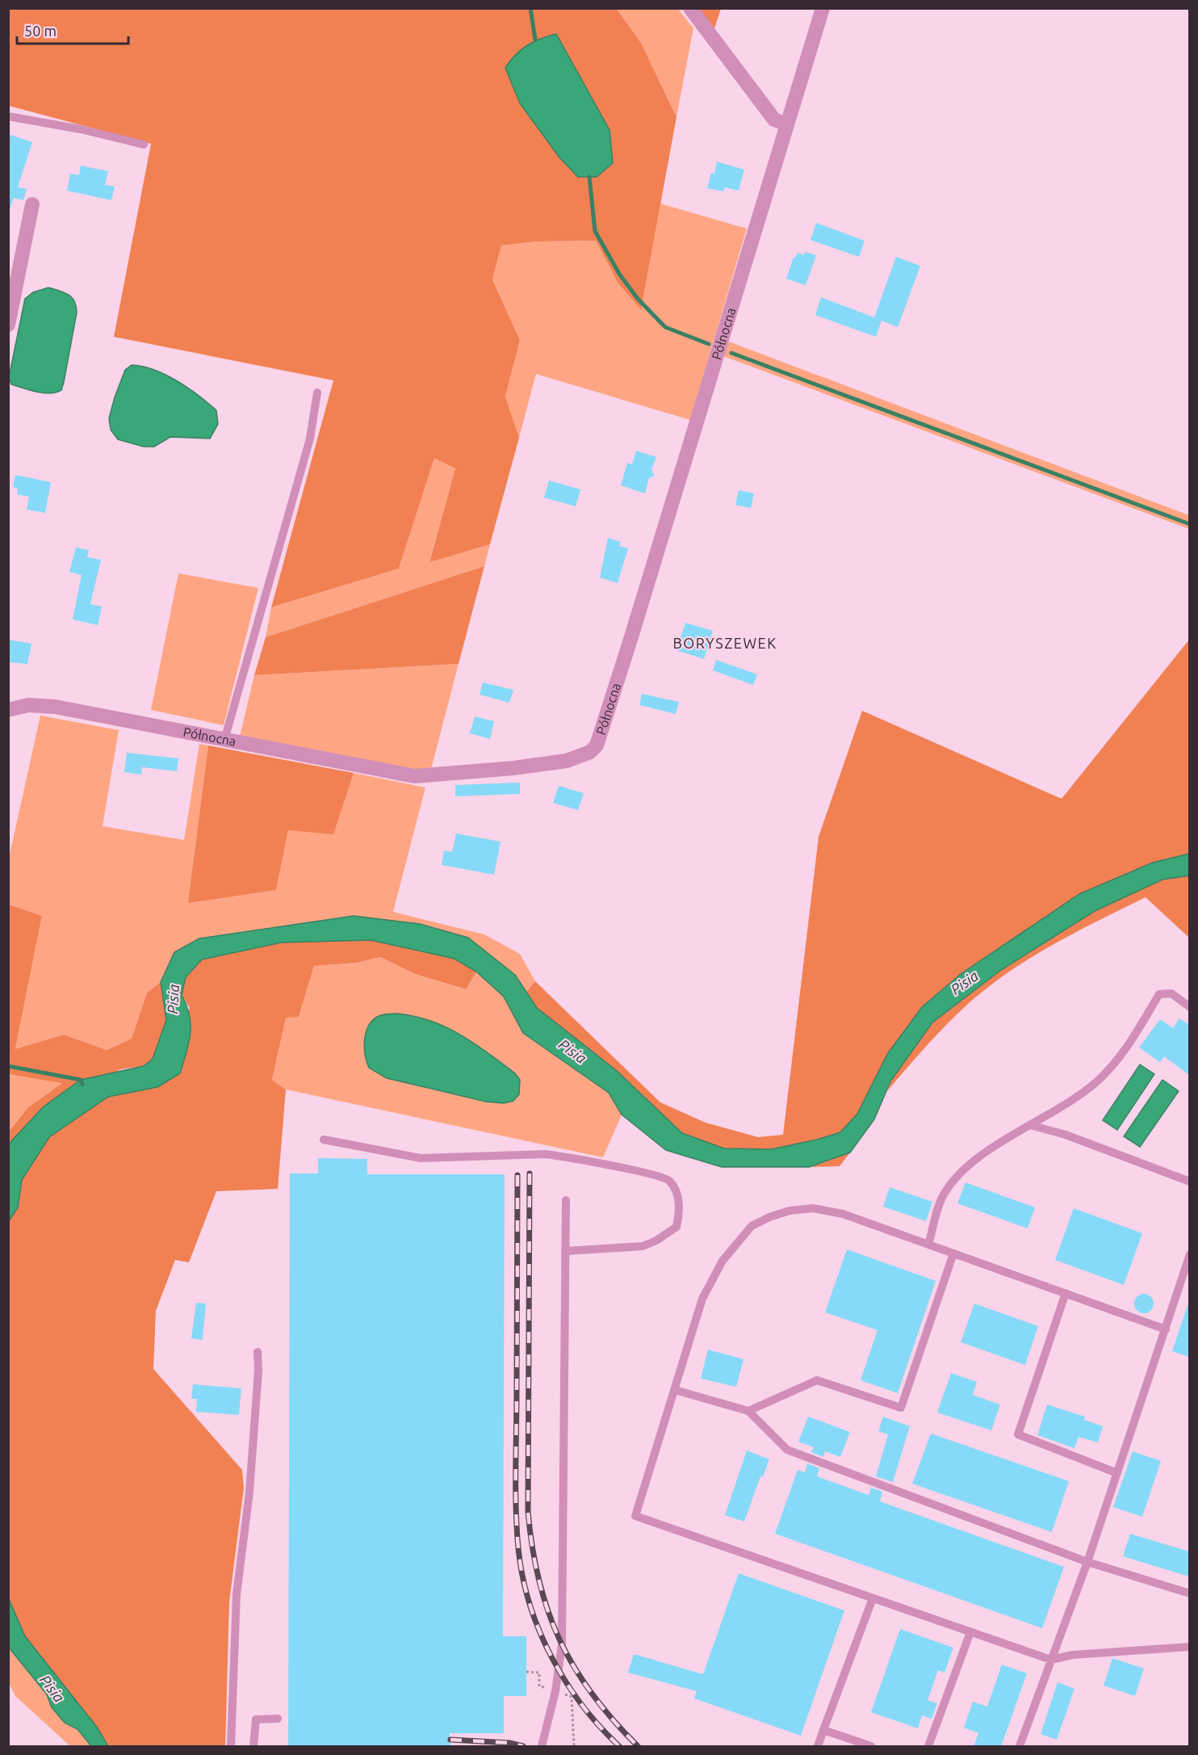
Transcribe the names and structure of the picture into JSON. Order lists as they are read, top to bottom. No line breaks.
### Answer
{"streets":{"street":["Północna"]},"districts":["BORYSZEWEK"],"water":["Pisia"],"scale_bar":"50 m"}
